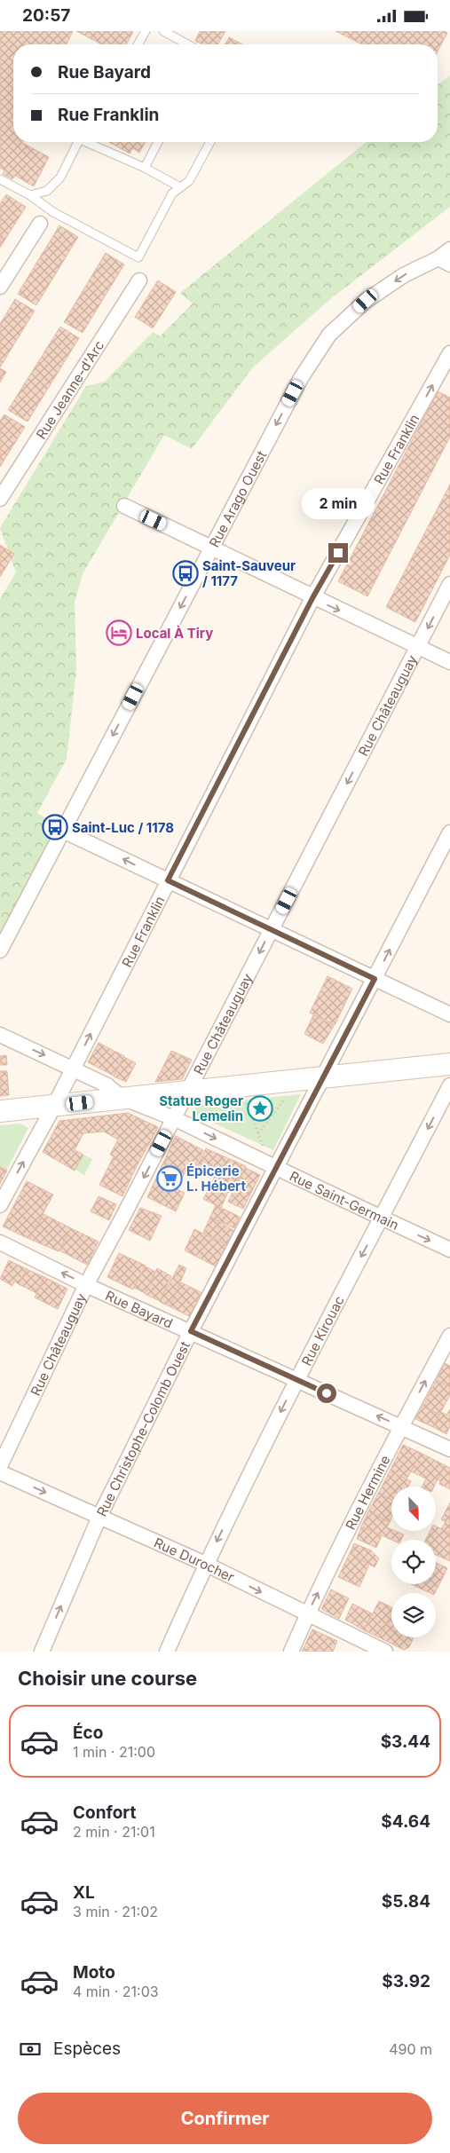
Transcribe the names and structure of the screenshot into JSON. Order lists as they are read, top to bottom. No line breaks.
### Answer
{"streets":{"street":["Rue Jeanne-d'Arc","Rue Franklin","Rue Arago Ouest","Rue Châteauguay","Rue Saint-Germain","Rue Bayard","Rue Kirouac","Rue Christophe-Colomb Ouest","Rue Hermine","Rue Durocher"]},"crossings":[["Rue Franklin","Rue Saint-Germain"],["Rue Châteauguay","Rue Saint-Germain"],["Rue Châteauguay","Rue Bayard"],["Rue Saint-Germain","Rue Kirouac"],["Rue Saint-Germain","Rue Christophe-Colomb Ouest"],["Rue Bayard","Rue Kirouac"],["Rue Bayard","Rue Christophe-Colomb Ouest"],["Rue Bayard","Rue Hermine"],["Rue Kirouac","Rue Durocher"],["Rue Christophe-Colomb Ouest","Rue Durocher"],["Rue Hermine","Rue Durocher"]],"one_way":["Rue Franklin","Rue Arago Ouest","Rue Châteauguay","Rue Saint-Germain","Rue Bayard","Rue Kirouac","Rue Hermine","Rue Durocher"],"places":{"bus stop":["Saint-Sauveur / 1177","Saint-Luc / 1178"],"hotel":["Local À Tiry"],"place":["Statue Roger Lemelin"],"supermarket":["Épicerie L. Hébert"]},"north":"bottom right","page":{"status":"20:57","banner":["Rue Bayard","Rue Franklin"],"bubble":"2 min","heading":"Choisir une course","list":[{"name":"Éco","note":"1 min · 21:00","value":"$3.44"},{"name":"Confort","note":"2 min · 21:01","value":"$4.64"},{"name":"XL","note":"3 min · 21:02","value":"$5.84"},{"name":"Moto","note":"4 min · 21:03","value":"$3.92"}],"pay":["Espèces","490 m"],"buttons":"Confirmer"}}
